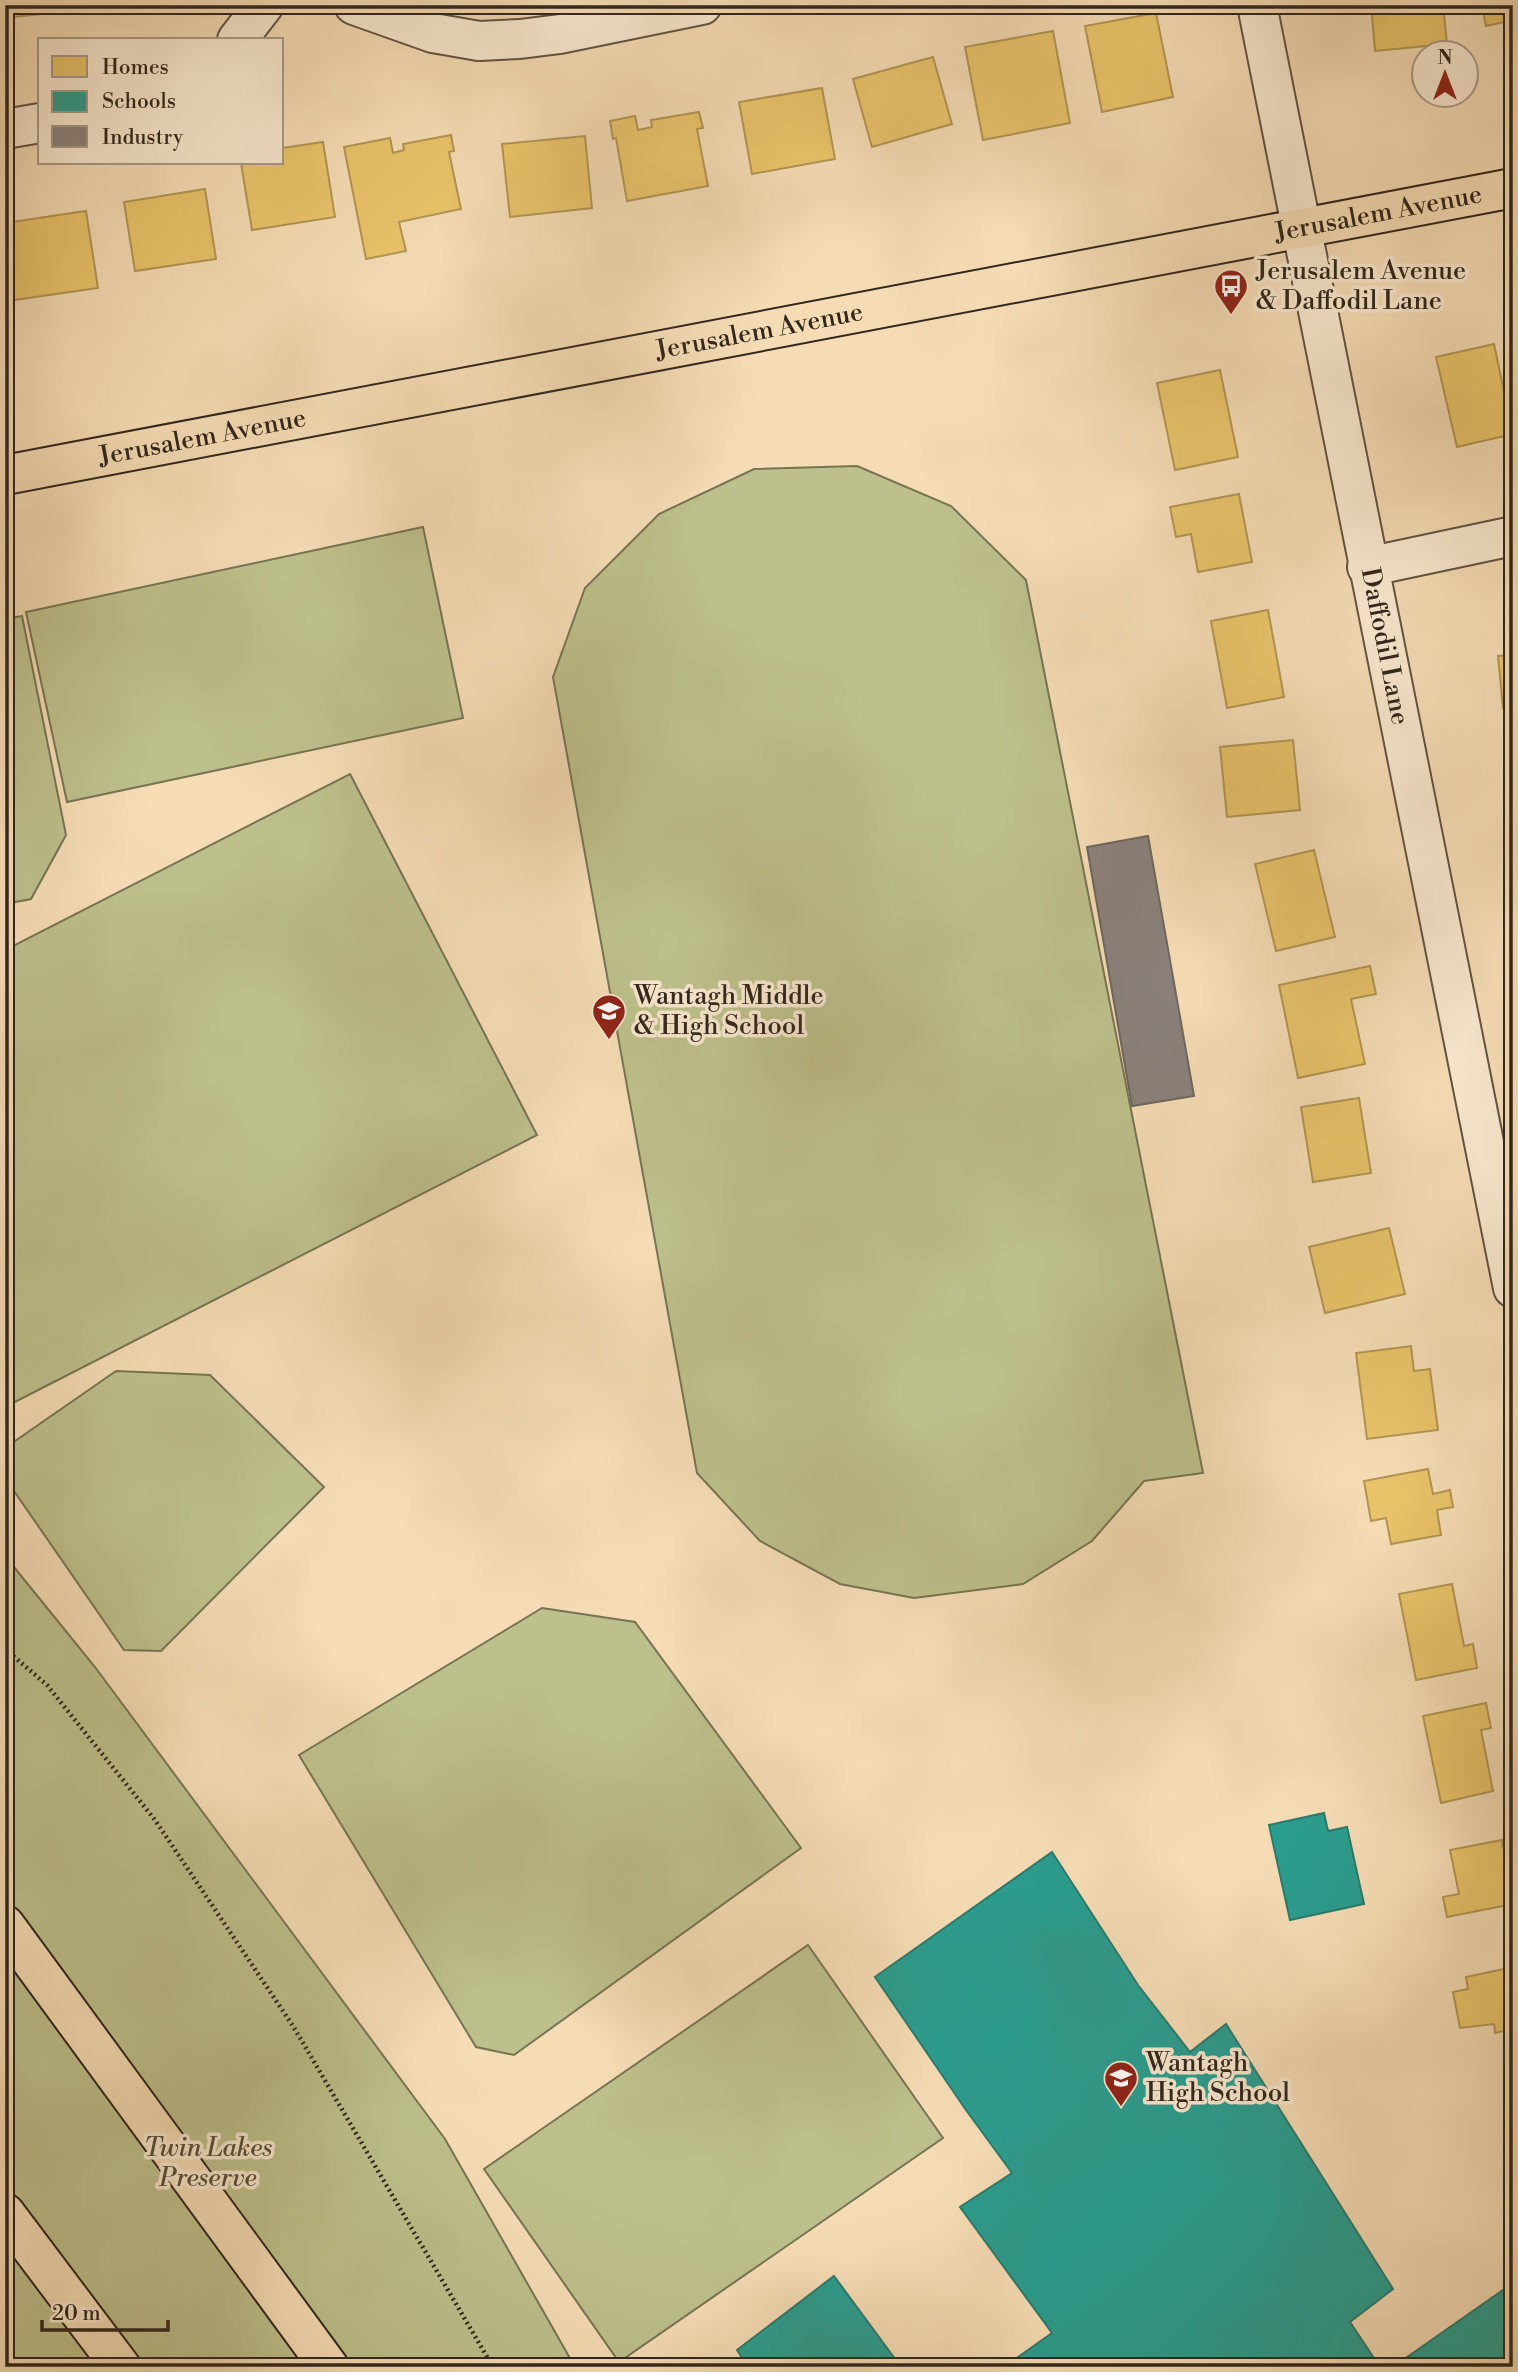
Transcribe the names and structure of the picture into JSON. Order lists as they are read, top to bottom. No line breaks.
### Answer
{"streets":{"main road":["Jerusalem Avenue"],"street":["Daffodil Lane"]},"crossings":[["Jerusalem Avenue","Daffodil Lane"]],"parks":["Twin Lakes Preserve"],"places":{"bus stop":["Jerusalem Avenue & Daffodil Lane"],"school or university":["Wantagh Middle & High School","Wantagh High School"]},"legend":["Homes","Schools","Industry"],"scale_bar":"20 m","north":"top"}
